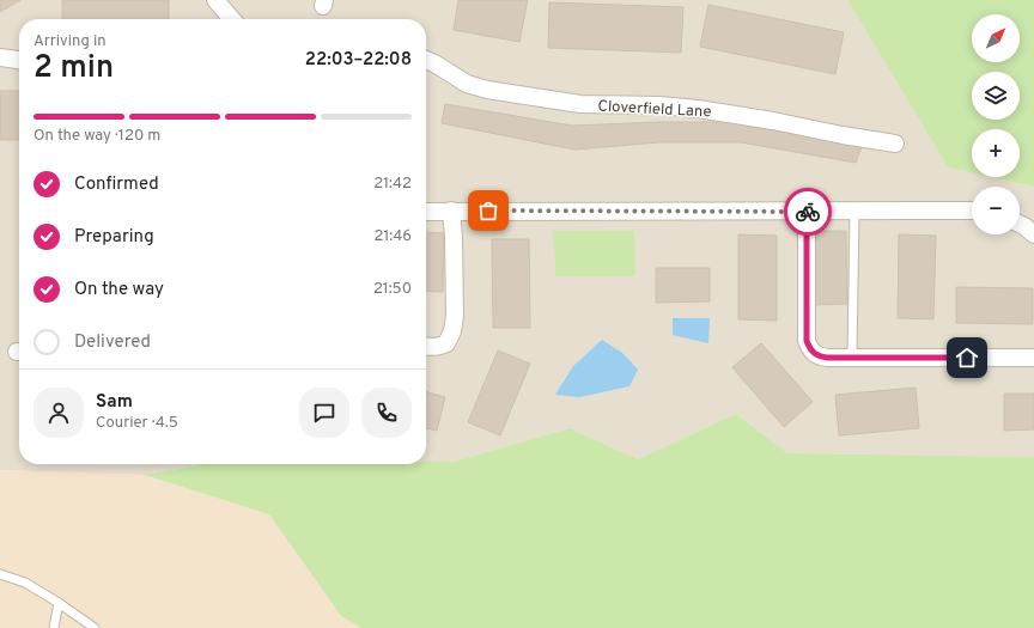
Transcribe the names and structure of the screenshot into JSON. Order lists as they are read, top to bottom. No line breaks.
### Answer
{"streets":{"street":["Cloverfield Lane"]},"north":"top right","page":{"map_buttons":["+","−"],"heading":["2 min","Arriving in","22:03–22:08"],"panel":["Sam","Courier · 4.5"],"bar":"On the way · 120 m","list":[["Confirmed","21:42"],["Preparing","21:46"],["On the way","21:50"],"Delivered"]}}
